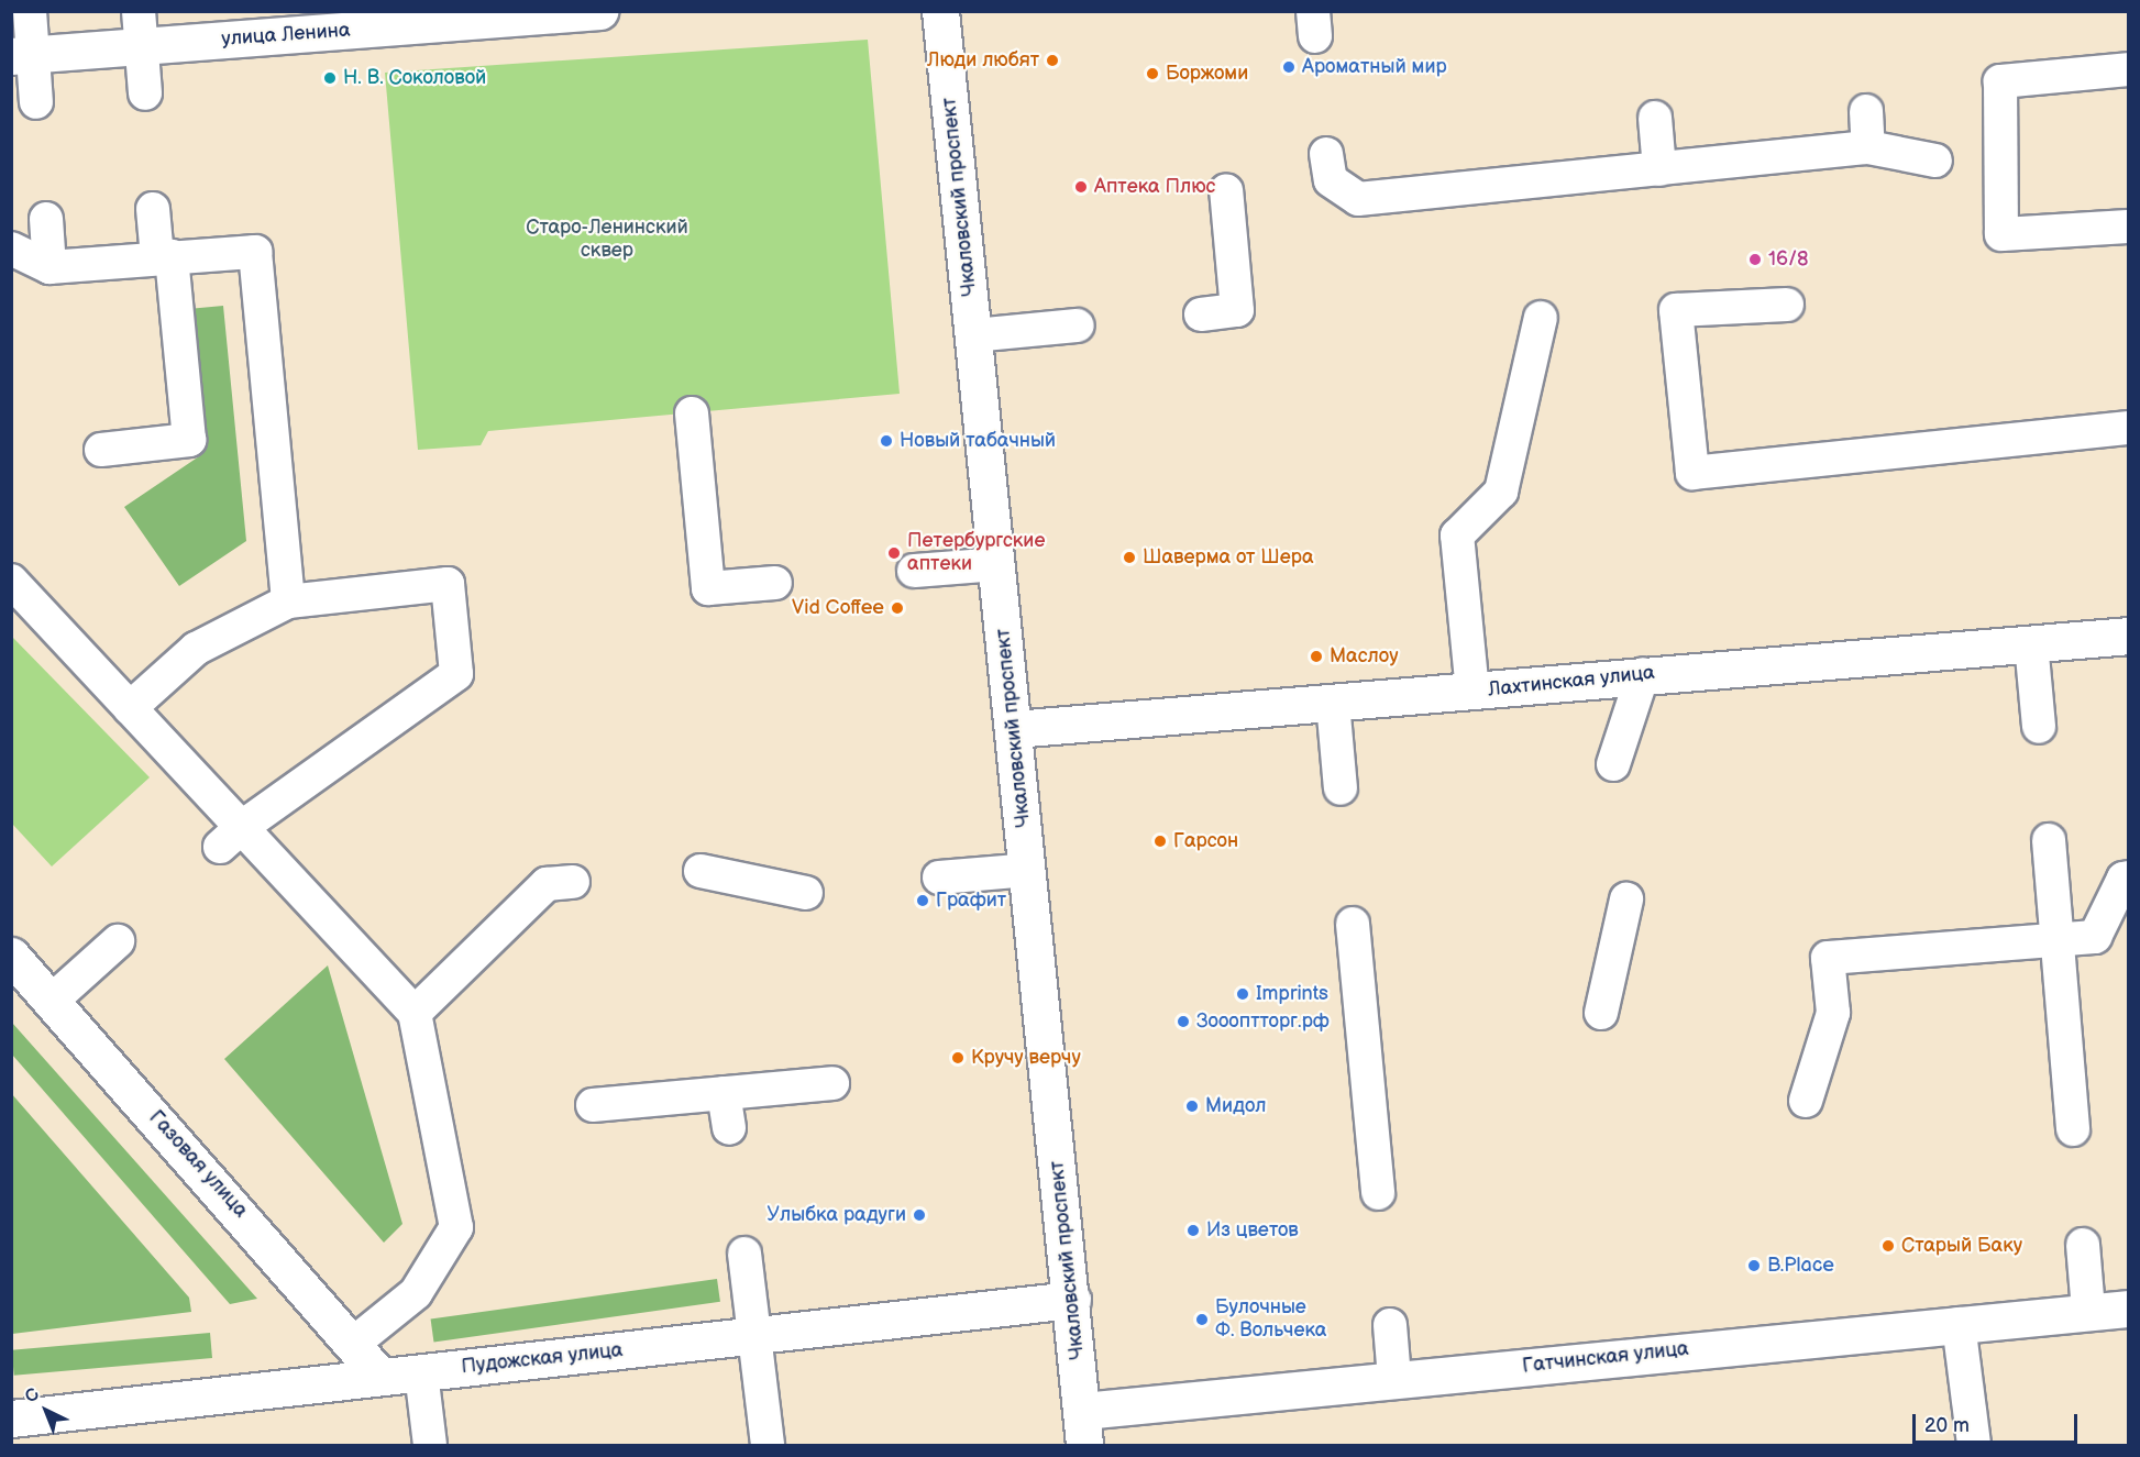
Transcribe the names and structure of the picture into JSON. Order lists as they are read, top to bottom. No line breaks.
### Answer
{"streets":{"street":["улица Ленина","Чкаловский проспект","Лахтинская улица","Газовая улица","Гатчинская улица","Пудожская улица"]},"crossings":[["Чкаловский проспект","Лахтинская улица"],["Чкаловский проспект","Гатчинская улица"],["Чкаловский проспект","Пудожская улица"],["Газовая улица","Пудожская улица"]],"parks":["Старо-Ленинский сквер"],"places":["Люди любят","Ароматный мир","Боржоми","Н. В. Соколовой","Аптека Плюс","16/8","Новый табачный","Петербургские аптеки","Шаверма от Шера","Vid Coffee","Маслоу","Гарсон","Графит","Imprints","Зоооптторг.рф","Кручу верчу","Мидол","Улыбка радуги","Из цветов","Старый Баку","B.Place","Булочные Ф. Вольчека"],"scale_bar":"20 m","north":"top left"}
